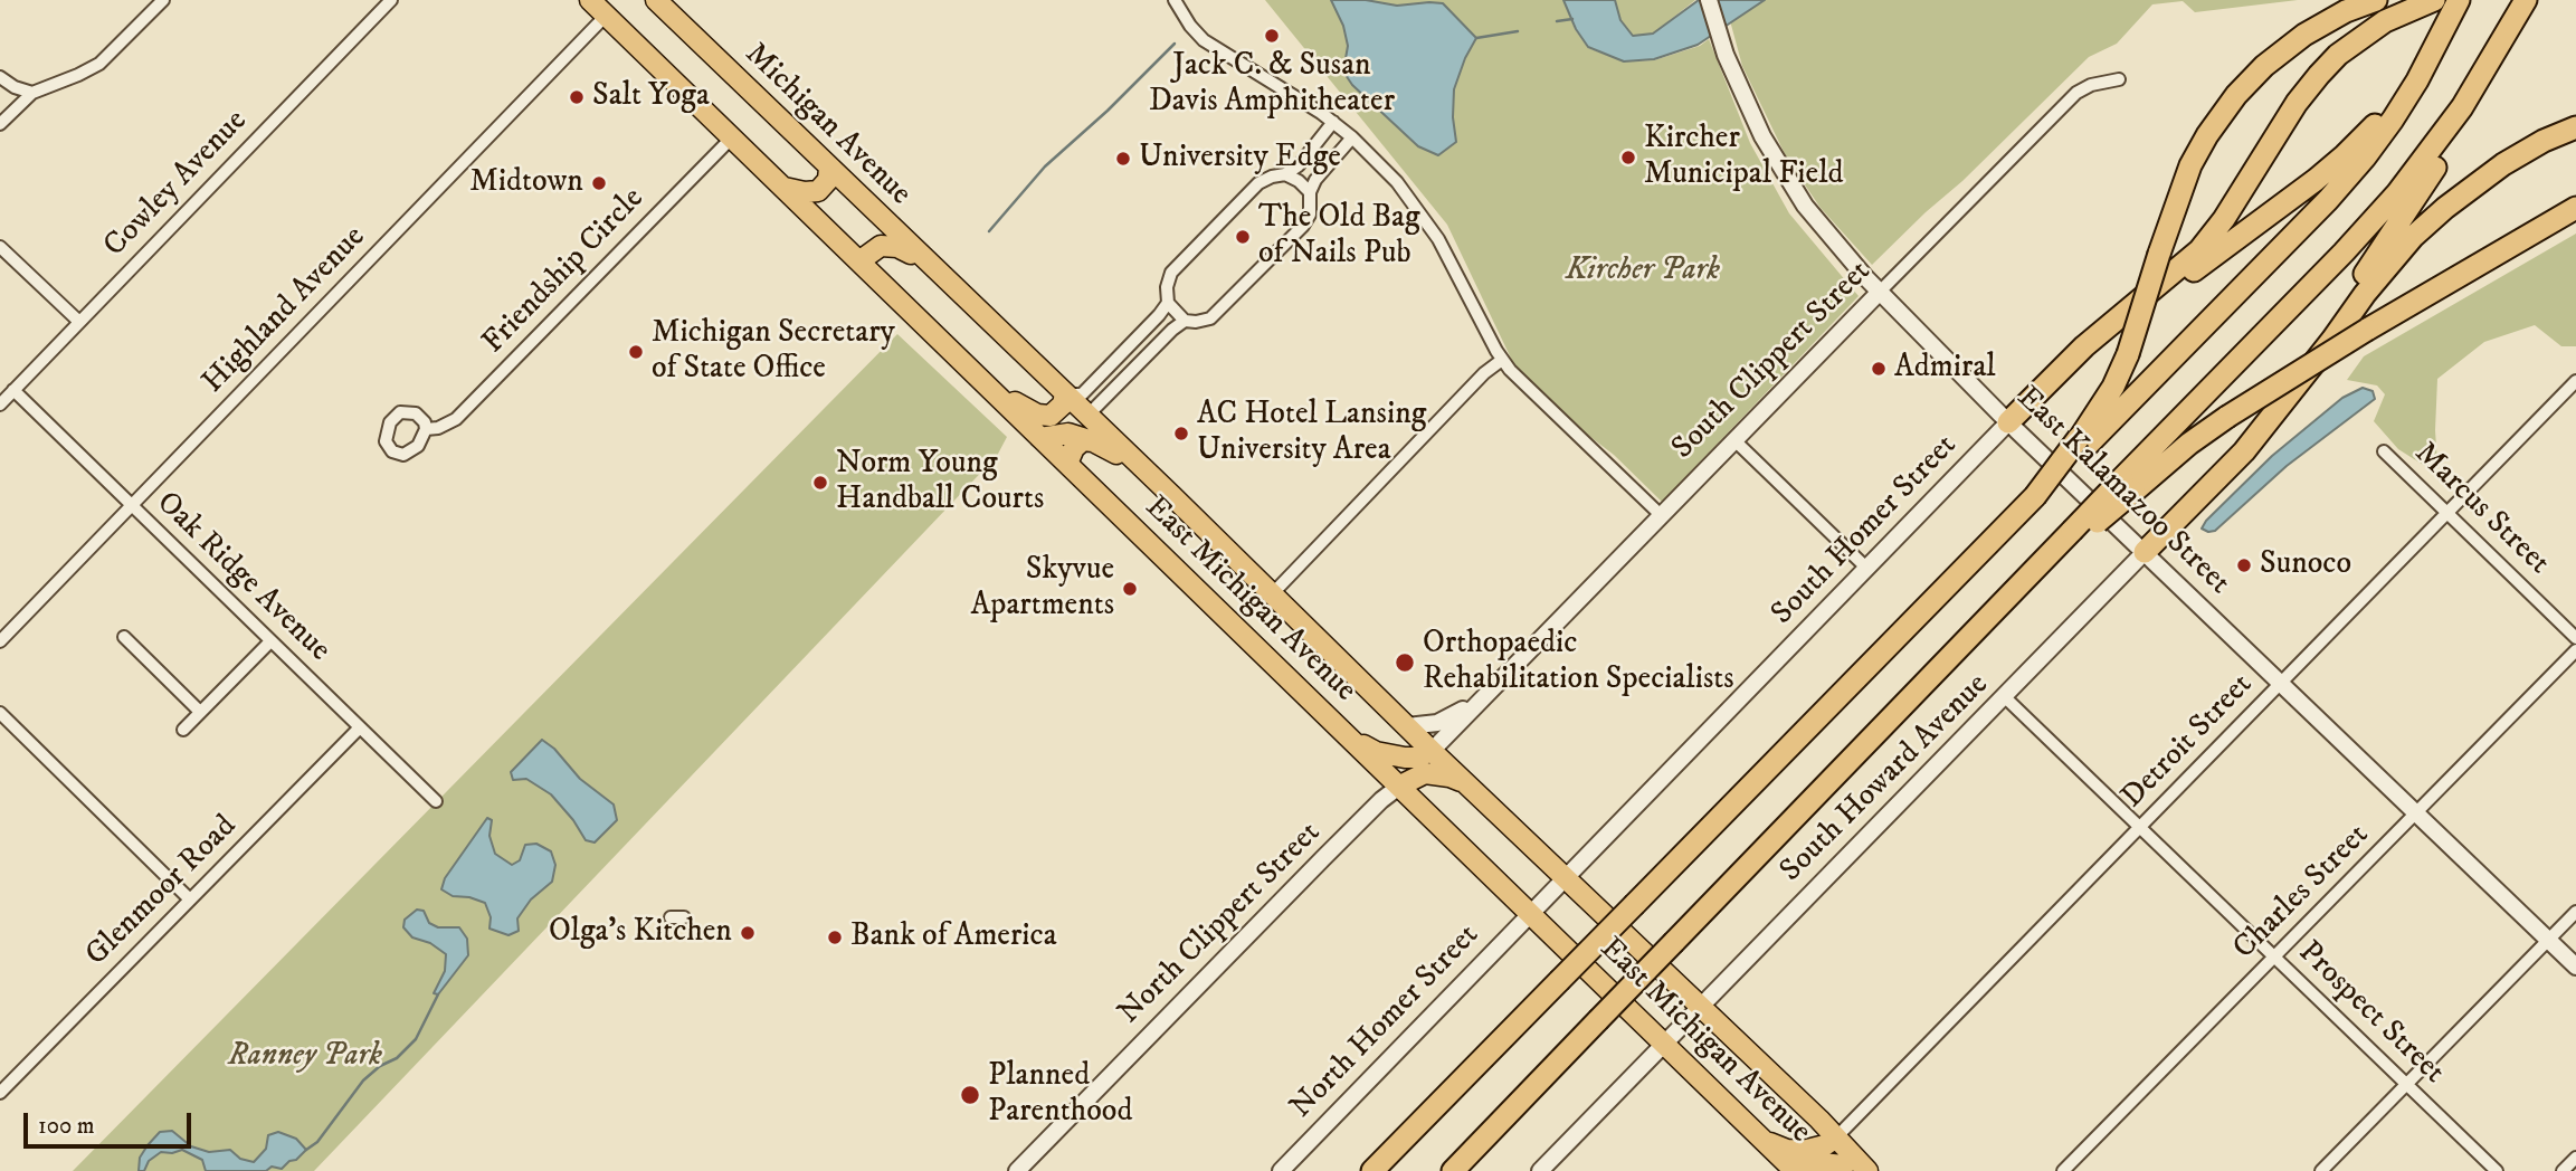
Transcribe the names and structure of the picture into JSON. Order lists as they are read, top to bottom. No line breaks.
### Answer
{"streets":{"main road":["Michigan Avenue","East Michigan Avenue"],"street":["Cowley Avenue","Friendship Circle","Highland Avenue","South Clippert Street","East Kalamazoo Street","Marcus Street","South Homer Street","Oak Ridge Avenue","Detroit Street","South Howard Avenue","Glenmoor Road","Charles Street","North Clippert Street","Prospect Street","North Homer Street"]},"crossings":[["Michigan Avenue","East Michigan Avenue"],["Cowley Avenue","Oak Ridge Avenue"],["Friendship Circle","East Michigan Avenue"],["Highland Avenue","Oak Ridge Avenue"],["Highland Avenue","East Michigan Avenue"],["South Clippert Street","East Kalamazoo Street"],["South Clippert Street","East Michigan Avenue"],["East Kalamazoo Street","South Homer Street"],["East Kalamazoo Street","Detroit Street"],["East Kalamazoo Street","South Howard Avenue"],["East Kalamazoo Street","Charles Street"],["Marcus Street","Detroit Street"],["South Homer Street","East Michigan Avenue"],["South Homer Street","North Homer Street"],["Oak Ridge Avenue","Glenmoor Road"],["East Michigan Avenue","Detroit Street"],["East Michigan Avenue","South Howard Avenue"],["East Michigan Avenue","North Clippert Street"],["East Michigan Avenue","North Homer Street"],["Detroit Street","Prospect Street"],["South Howard Avenue","Prospect Street"],["Charles Street","Prospect Street"]],"parks":["Kircher Park","Ranney Park"],"places":["Jack C. & Susan Davis Amphitheater","Salt Yoga","Kircher Municipal Field","University Edge","Midtown","The Old Bag of Nails Pub","Michigan Secretary of State Office","Admiral","AC Hotel Lansing University Area","Norm Young Handball Courts","Sunoco","Skyvue Apartments","Orthopaedic Rehabilitation Specialists","Olga's Kitchen","Bank of America","Planned Parenthood"],"scale_bar":"100 m"}
